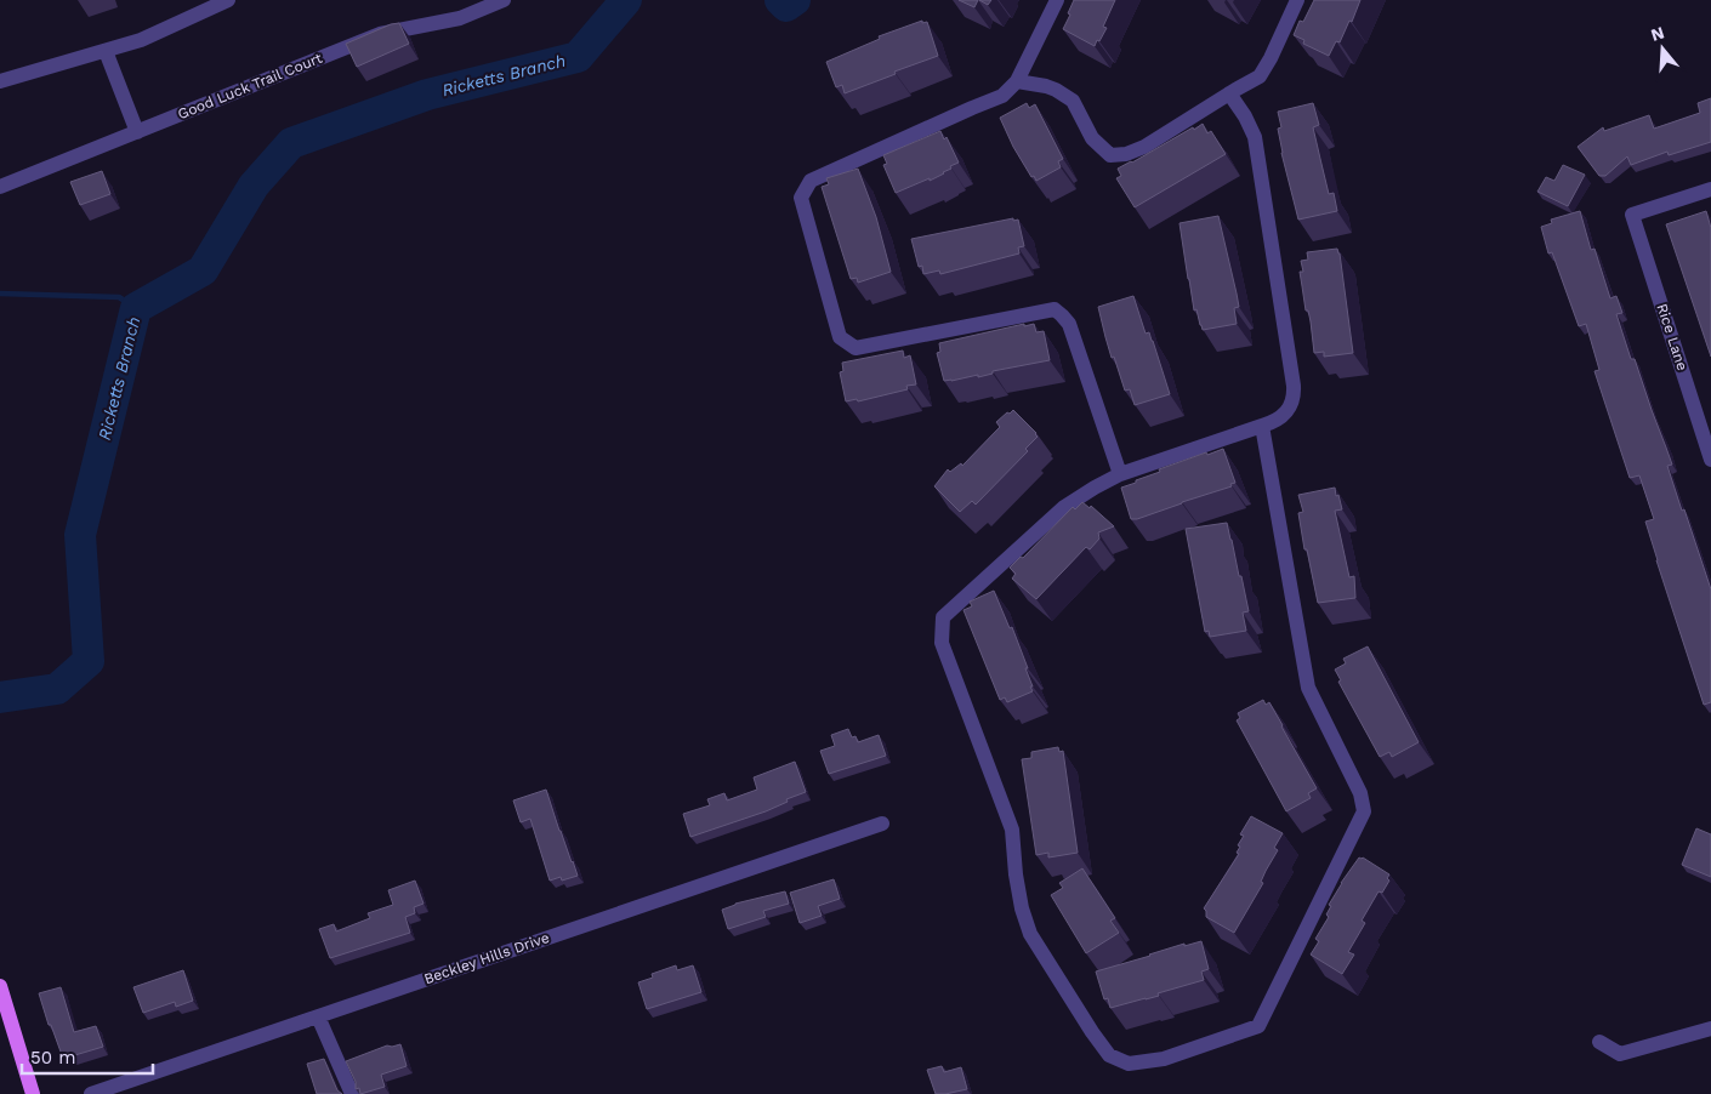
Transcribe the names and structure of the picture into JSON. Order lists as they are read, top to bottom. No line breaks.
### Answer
{"streets":{"street":["Good Luck Trail Court","Rice Lane","Beckley Hills Drive"]},"water":["Ricketts Branch"],"scale_bar":"50 m","north":"top"}
